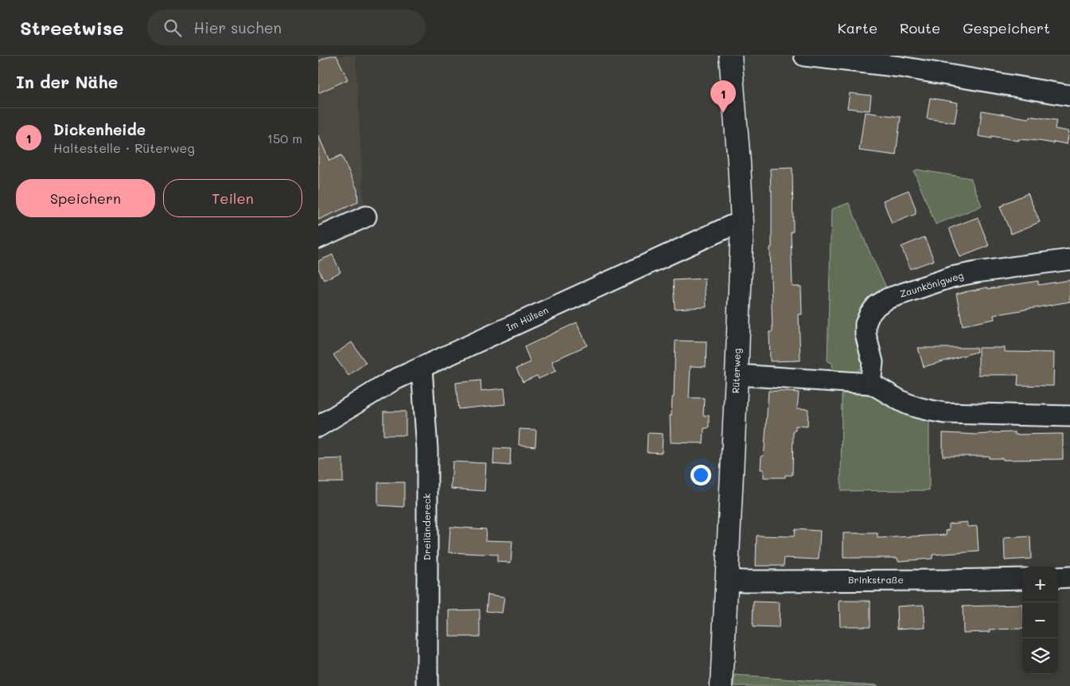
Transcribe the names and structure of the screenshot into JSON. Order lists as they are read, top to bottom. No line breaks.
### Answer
{"streets":{"street":["Zaunkönigweg","Im Hülsen","Rüterweg","Dreiländereck","Brinkstraße"]},"crossings":[["Im Hülsen","Rüterweg"],["Im Hülsen","Dreiländereck"],["Rüterweg","Brinkstraße"]],"page":{"header":"Streetwise","search":"Hier suchen","nav":["Karte","Route","Gespeichert"],"heading":"In der Nähe","pins":"1","list":[{"mark":"1","name":"Dickenheide","note":"Haltestelle · Rüterweg","value":"150 m"}],"buttons":["Speichern","Teilen"],"map_buttons":["+","−"]}}
